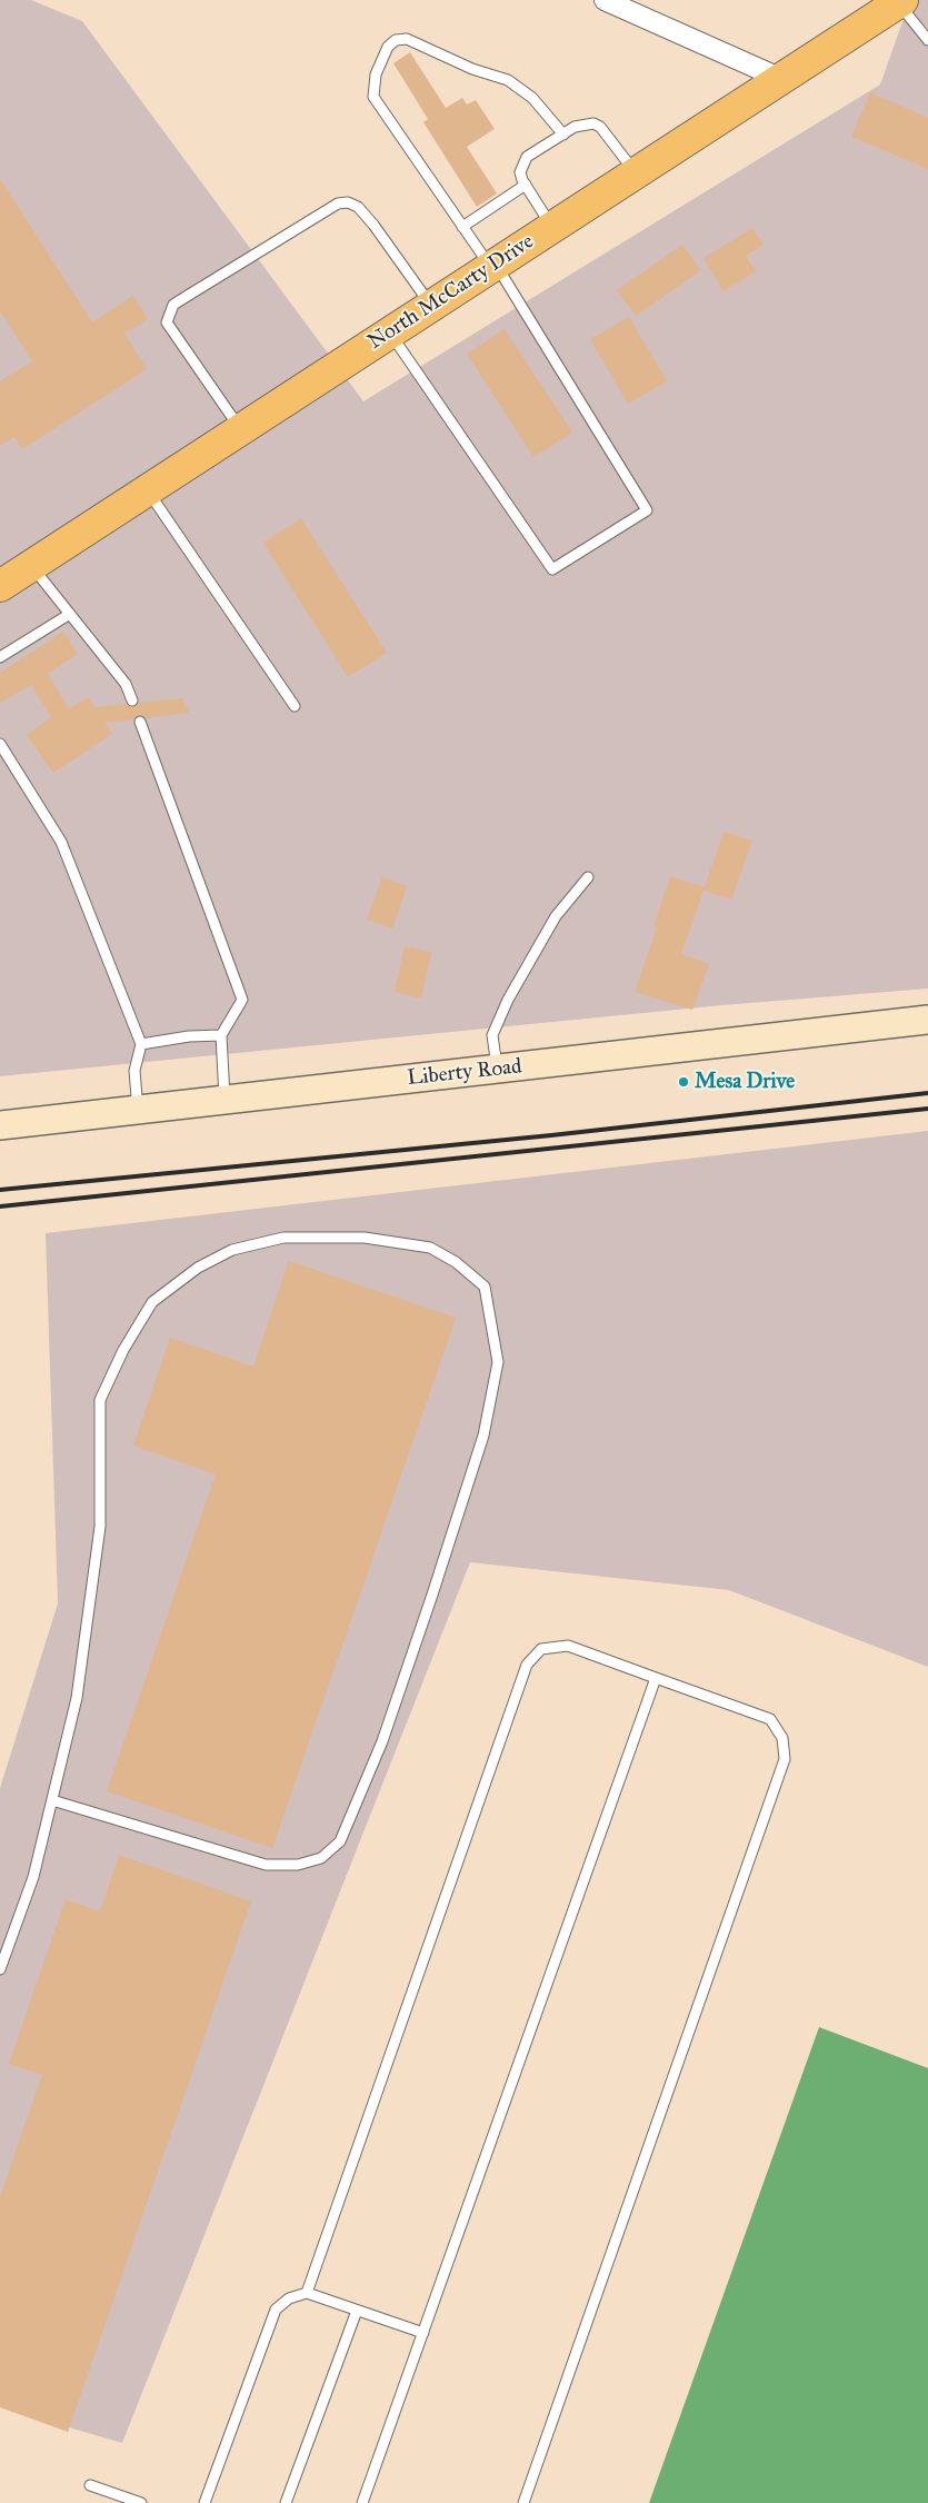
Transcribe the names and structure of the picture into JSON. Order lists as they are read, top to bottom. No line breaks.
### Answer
{"streets":{"main road":["North McCarty Drive","Liberty Road"]},"places":["Mesa Drive"]}
